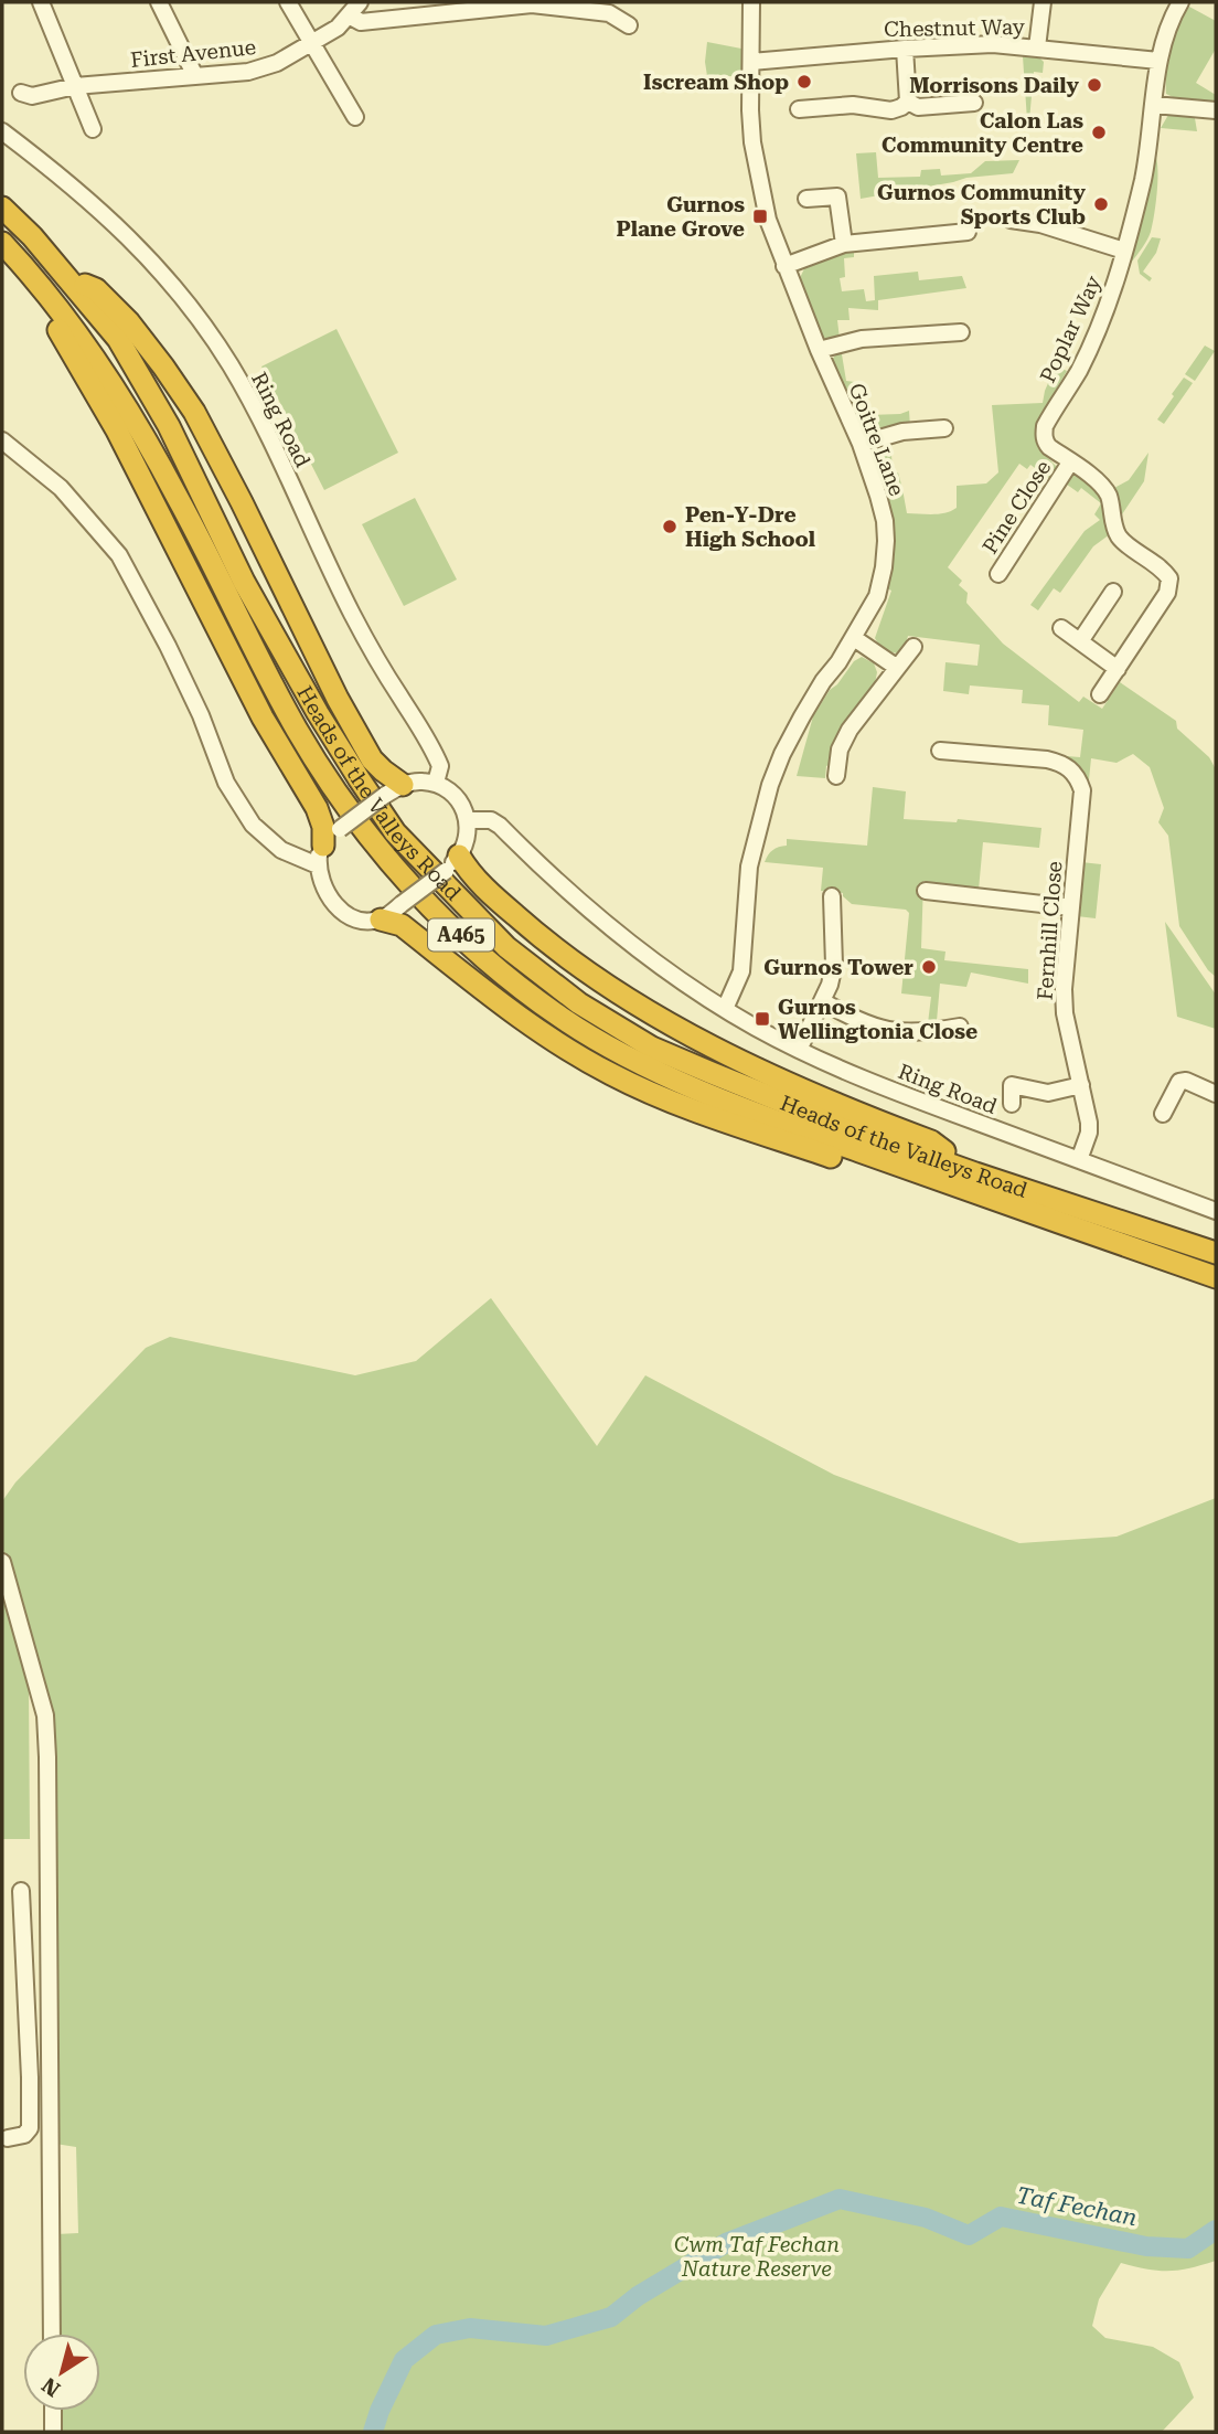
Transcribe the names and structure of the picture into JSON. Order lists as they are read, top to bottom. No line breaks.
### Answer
{"streets":{"highway":["Heads of the Valleys Road","A465"],"street":["Chestnut Way","First Avenue","Poplar Way","Ring Road","Goitre Lane","Pine Close","Fernhill Close"]},"crossings":[["Chestnut Way","Poplar Way"],["Chestnut Way","Goitre Lane"],["Poplar Way","Pine Close"],["Ring Road","Goitre Lane"],["Ring Road","Fernhill Close"]],"water":["Taf Fechan"],"parks":["Cwm Taf Fechan Nature Reserve"],"places":{"other":["Iscream Shop","Morrisons Daily","Calon Las Community Centre","Gurnos Community Sports Club","Pen-Y-Dre High School","Gurnos Tower"],"transit":["Gurnos Plane Grove","Gurnos Wellingtonia Close"]},"north":"bottom left"}
